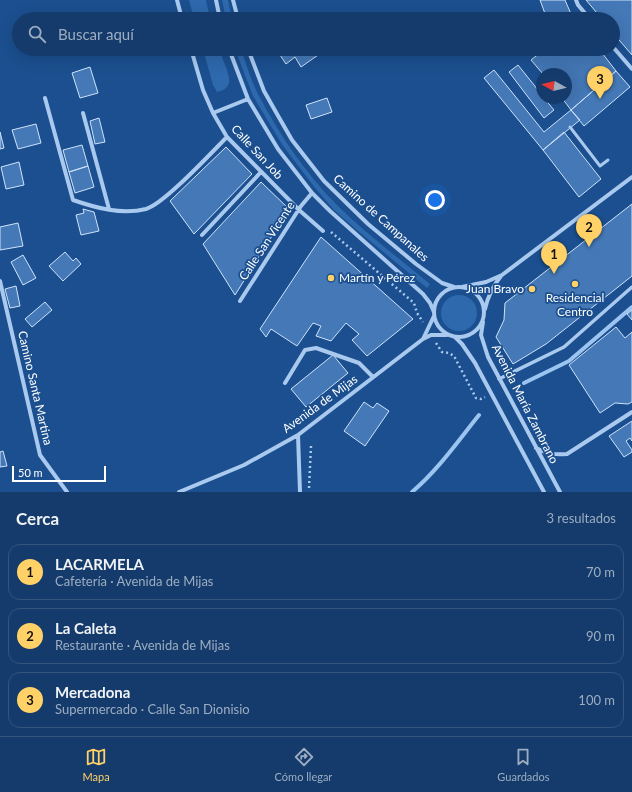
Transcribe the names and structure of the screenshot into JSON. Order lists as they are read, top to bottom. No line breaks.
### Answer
{"streets":{"street":["Calle San Job","Camino de Campanales","Calle San Vicente","Camino Santa Martina","Avenida de Mijas","Avenida María Zambrano"]},"crossings":[["Calle San Job","Calle San Vicente"],["Camino de Campanales","Avenida de Mijas"],["Camino de Campanales","Avenida María Zambrano"],["Avenida de Mijas","Avenida María Zambrano"]],"places":["Martín y Pérez","Residencial Centro","Juan Bravo"],"scale_bar":"50 m","north":"left","page":{"search":"Buscar aquí","pins":["3","2","1"],"scale":"50 m","heading":["Cerca","3 resultados"],"list":[{"mark":"1","name":"LACARMELA","note":"Cafetería · Avenida de Mijas","value":"70 m"},{"mark":"2","name":"La Caleta","note":"Restaurante · Avenida de Mijas","value":"90 m"},{"mark":"3","name":"Mercadona","note":"Supermercado · Calle San Dionisio","value":"100 m"}],"nav":["Mapa","Cómo llegar","Guardados"]}}
